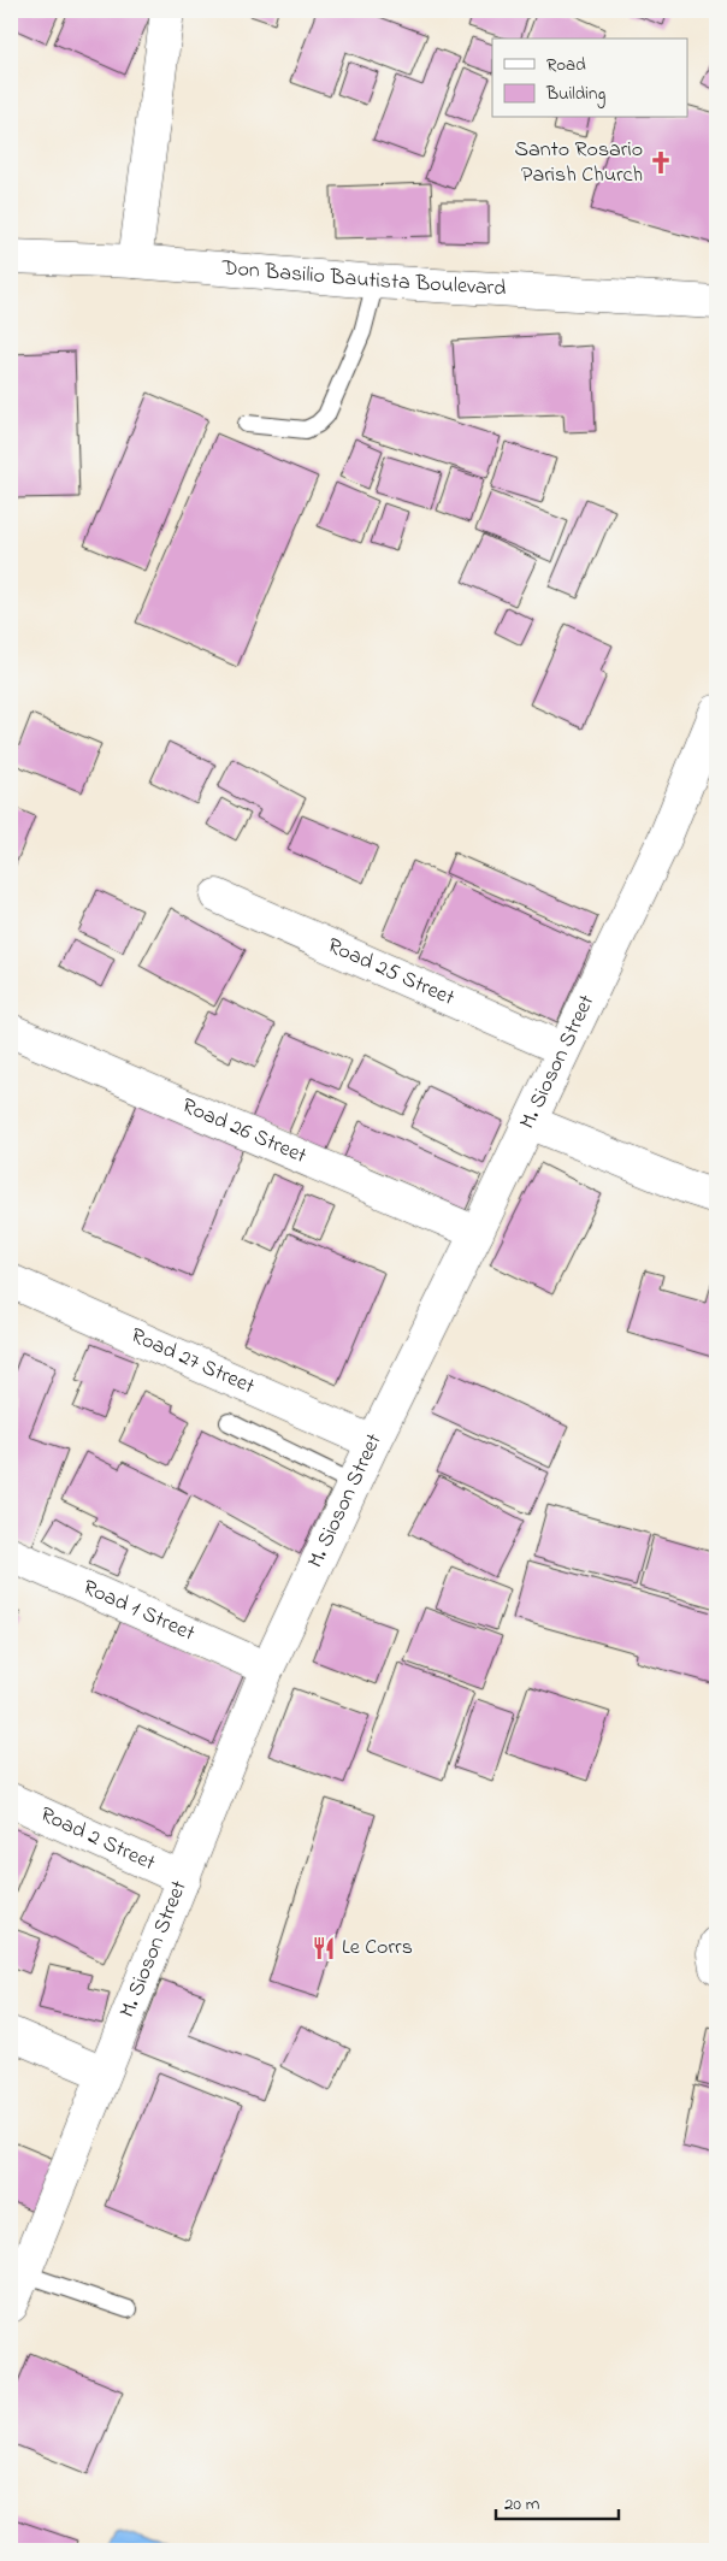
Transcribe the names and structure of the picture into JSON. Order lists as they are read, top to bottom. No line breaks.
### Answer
{"streets":{"street":["Don Basilio Bautista Boulevard","Road 25 Street","M. Sioson Street","Road 26 Street","Road 27 Street","Road 1 Street","Road 2 Street"]},"crossings":[["Road 25 Street","M. Sioson Street"],["M. Sioson Street","Road 26 Street"],["M. Sioson Street","Road 27 Street"],["M. Sioson Street","Road 1 Street"],["M. Sioson Street","Road 2 Street"]],"places":{"church":["Santo Rosario Parish Church"],"restaurant":["Le Corrs"]},"legend":["Road","Building"],"scale_bar":"20 m"}
